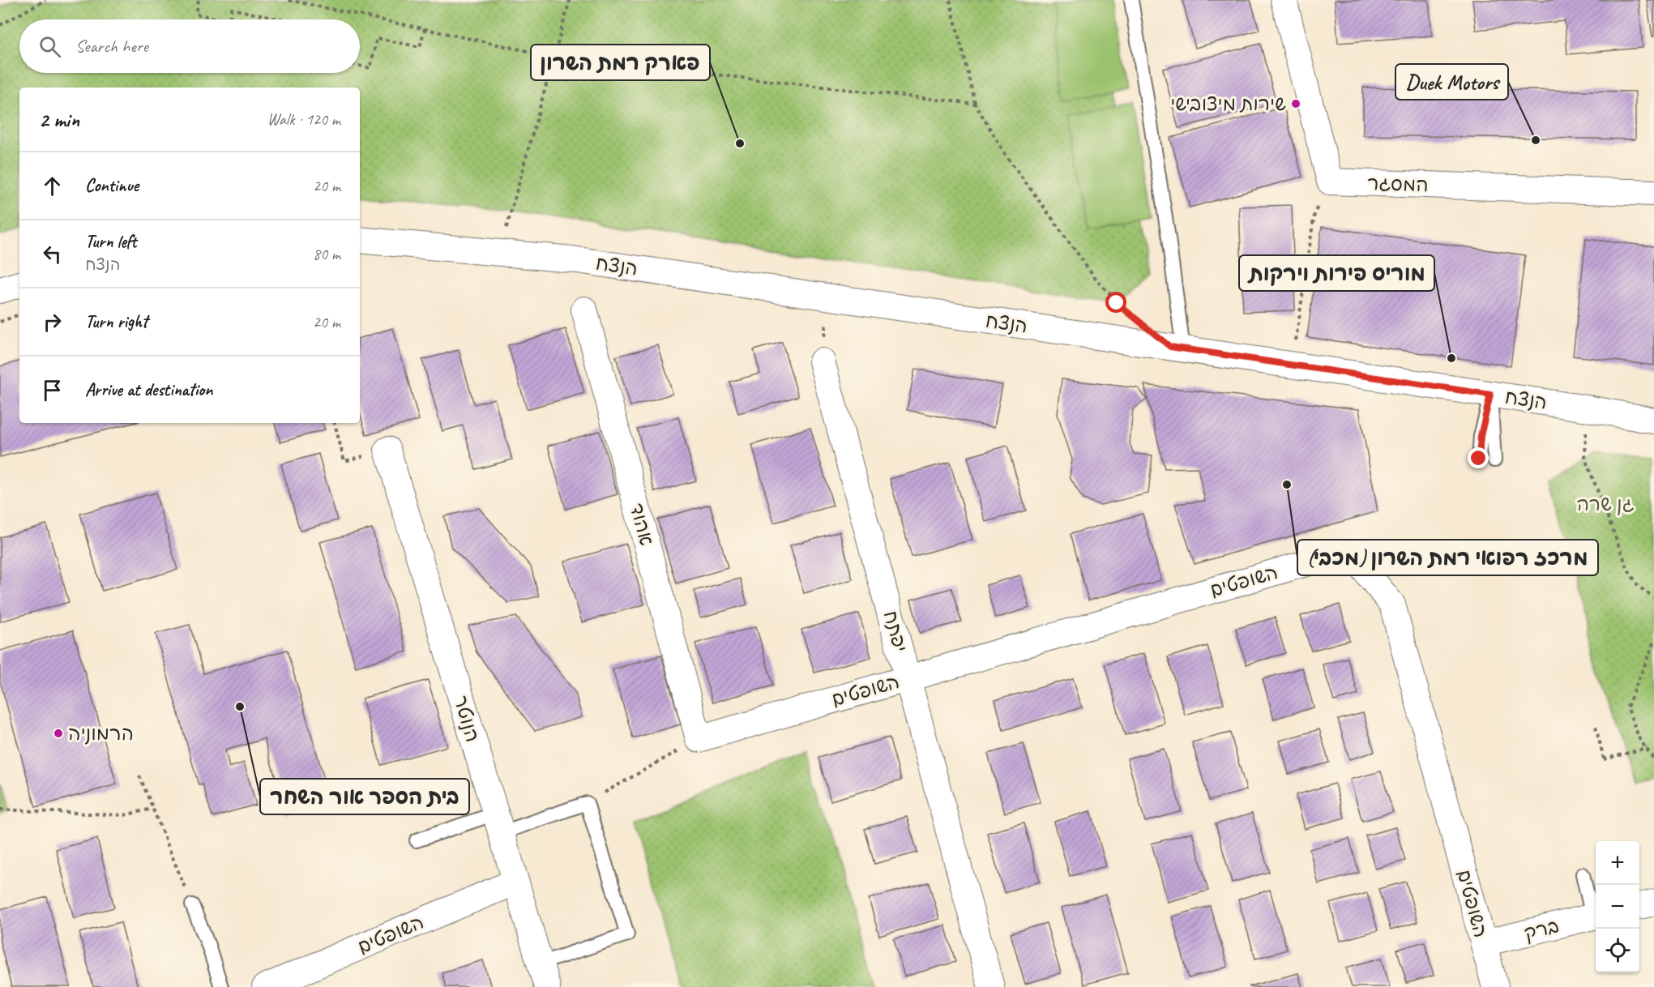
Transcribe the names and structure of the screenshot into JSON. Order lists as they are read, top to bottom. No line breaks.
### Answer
{"streets":{"street":["המסגר","הנצח","אהוד","השופטים","יפתח","הנוטר","ברק"]},"crossings":[["אהוד","השופטים"],["השופטים","יפתח"],["השופטים","הנוטר"],["השופטים","ברק"]],"parks":["גן שרה"],"places":["שירות מיצובישי","Duek Motors","פארק רמת השרון","מוריס פירות וירקות","מרכז רפואי רמת השרון (מכבי)","בית הספר אור השחר","הרמוניה"],"page":{"search":"Search here","heading":["2 min","Walk · 120 m"],"list":[["Continue","20 m"],["Turn left","הנצח","80 m"],["Turn right","20 m"],"Arrive at destination"],"map_buttons":["+","−"]}}
